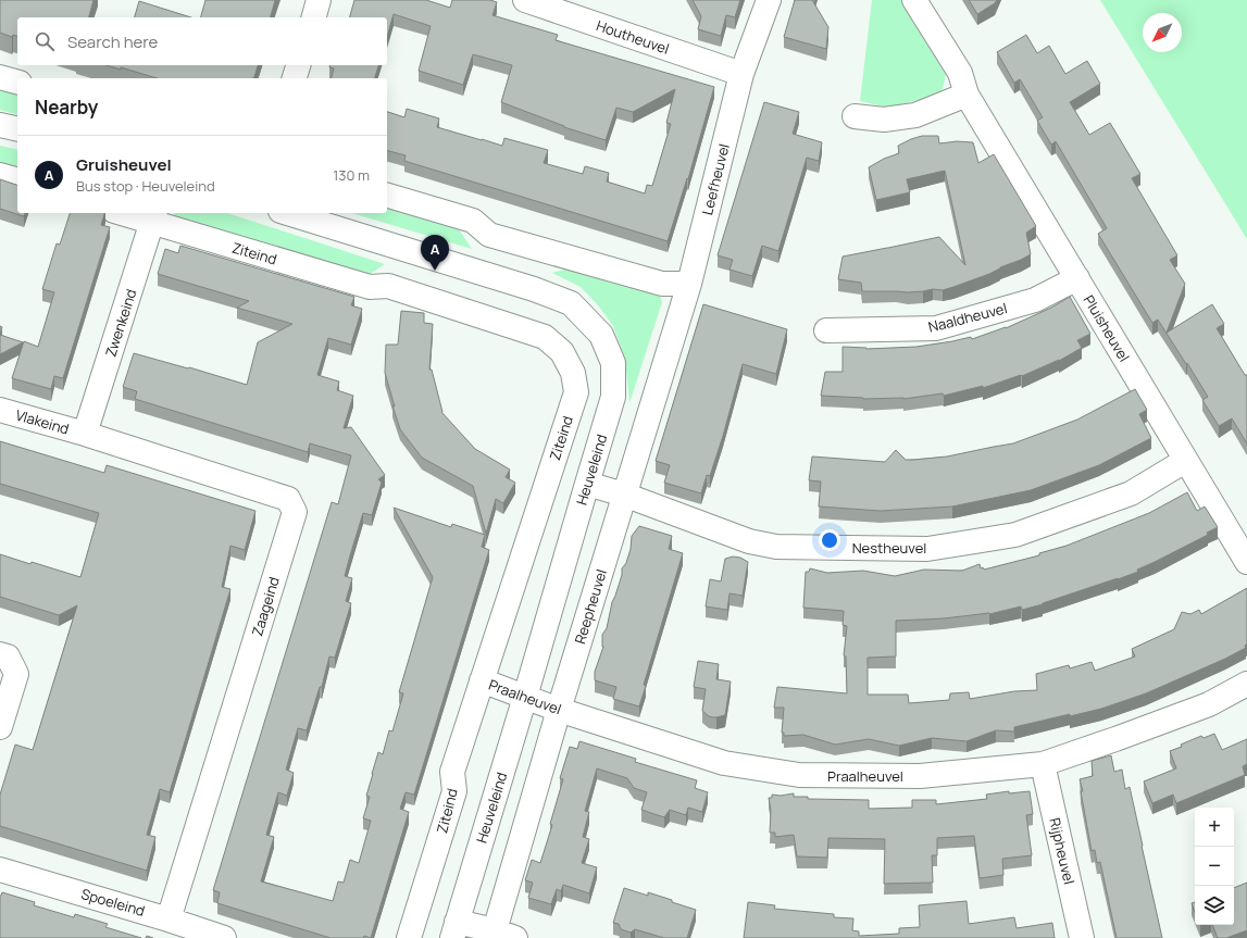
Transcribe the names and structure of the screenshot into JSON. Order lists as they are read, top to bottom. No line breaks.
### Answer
{"streets":{"street":["Houtheuvel","Leefheuvel","Ziteind","Naaldheuvel","Zwenkeind","Pluisheuvel","Vlakeind","Heuveleind","Nestheuvel","Zaageind","Reepheuvel","Praalheuvel","Rijpheuvel","Spoeleind"]},"crossings":[["Houtheuvel","Leefheuvel"],["Leefheuvel","Reepheuvel"],["Ziteind","Zwenkeind"],["Ziteind","Praalheuvel"],["Naaldheuvel","Pluisheuvel"],["Zwenkeind","Vlakeind"],["Zwenkeind","Zaageind"],["Pluisheuvel","Nestheuvel"],["Vlakeind","Zaageind"],["Heuveleind","Nestheuvel"],["Heuveleind","Praalheuvel"],["Nestheuvel","Reepheuvel"],["Zaageind","Spoeleind"],["Reepheuvel","Praalheuvel"],["Praalheuvel","Rijpheuvel"]],"north":"bottom left","page":{"search":"Search here","heading":"Nearby","list":[{"mark":"A","name":"Gruisheuvel","note":"Bus stop · Heuveleind","value":"130 m"}],"pins":"A","map_buttons":["+","−"]}}
